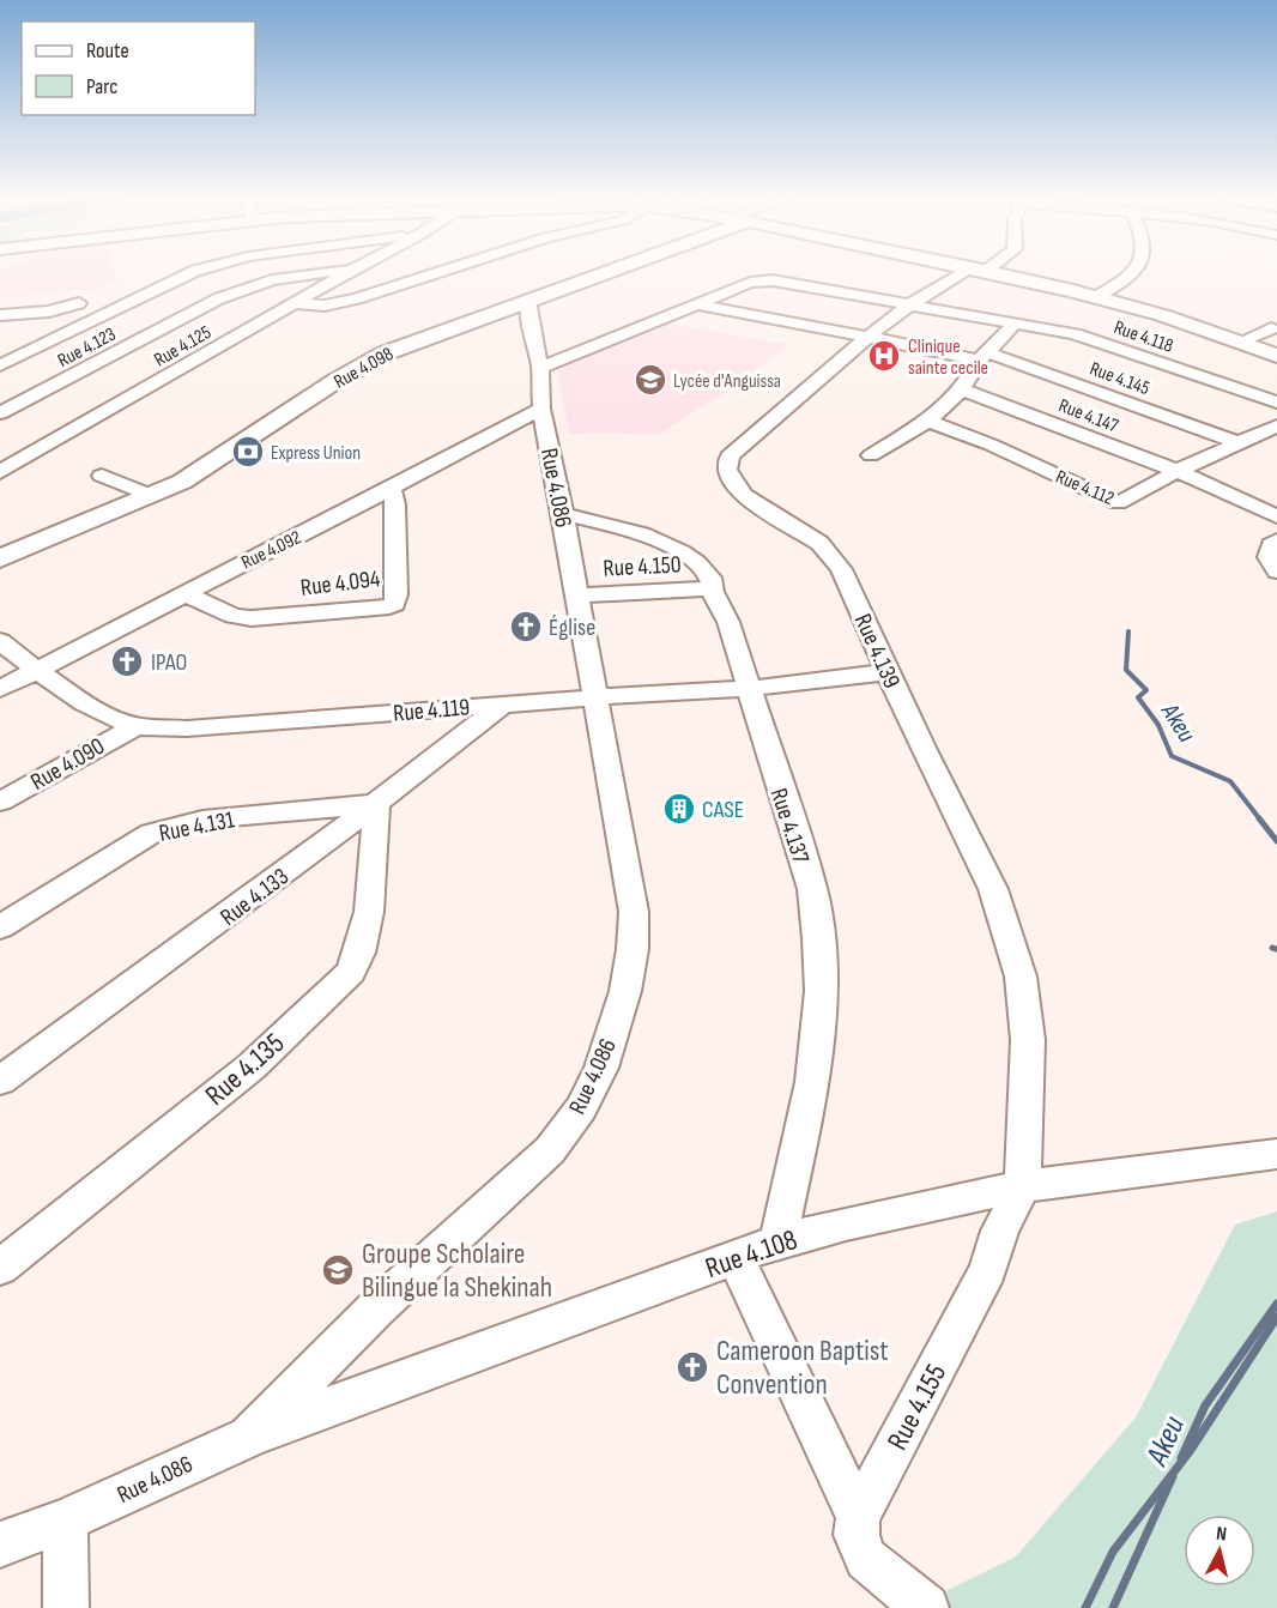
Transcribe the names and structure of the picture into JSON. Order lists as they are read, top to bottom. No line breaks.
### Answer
{"streets":{"main road":["Rue 4.098"],"street":["Rue 4.118","Rue 4.125","Rue 4.123","Rue 4.145","Rue 4.147","Rue 4.112","Rue 4.086","Rue 4.092","Rue 4.150","Rue 4.094","Rue 4.139","Rue 4.119","Rue 4.090","Rue 4.131","Rue 4.137","Rue 4.133","Rue 4.135","Rue 4.108","Rue 4.155"]},"crossings":[["Rue 4.118","Rue 4.145"],["Rue 4.118","Rue 4.086"],["Rue 4.118","Rue 4.139"],["Rue 4.098","Rue 4.086"],["Rue 4.145","Rue 4.112"],["Rue 4.145","Rue 4.139"],["Rue 4.147","Rue 4.112"],["Rue 4.086","Rue 4.092"],["Rue 4.086","Rue 4.150"],["Rue 4.086","Rue 4.119"],["Rue 4.086","Rue 4.137"],["Rue 4.086","Rue 4.108"],["Rue 4.092","Rue 4.094"],["Rue 4.092","Rue 4.119"],["Rue 4.150","Rue 4.137"],["Rue 4.139","Rue 4.119"],["Rue 4.139","Rue 4.108"],["Rue 4.139","Rue 4.155"],["Rue 4.119","Rue 4.090"],["Rue 4.119","Rue 4.137"],["Rue 4.119","Rue 4.133"],["Rue 4.131","Rue 4.133"],["Rue 4.131","Rue 4.135"],["Rue 4.137","Rue 4.108"],["Rue 4.133","Rue 4.135"],["Rue 4.108","Rue 4.155"]],"water":["Akeu"],"places":{"hospital":["Clinique sainte cecile"],"school or university":["Lycée d'Anguissa","Groupe Scholaire Bilingue la Shekinah"],"bank":["Express Union"],"church":["Église","IPAO","Cameroon Baptist Convention"],"building":["CASE"]},"legend":["Route","Parc"],"north":"top"}
